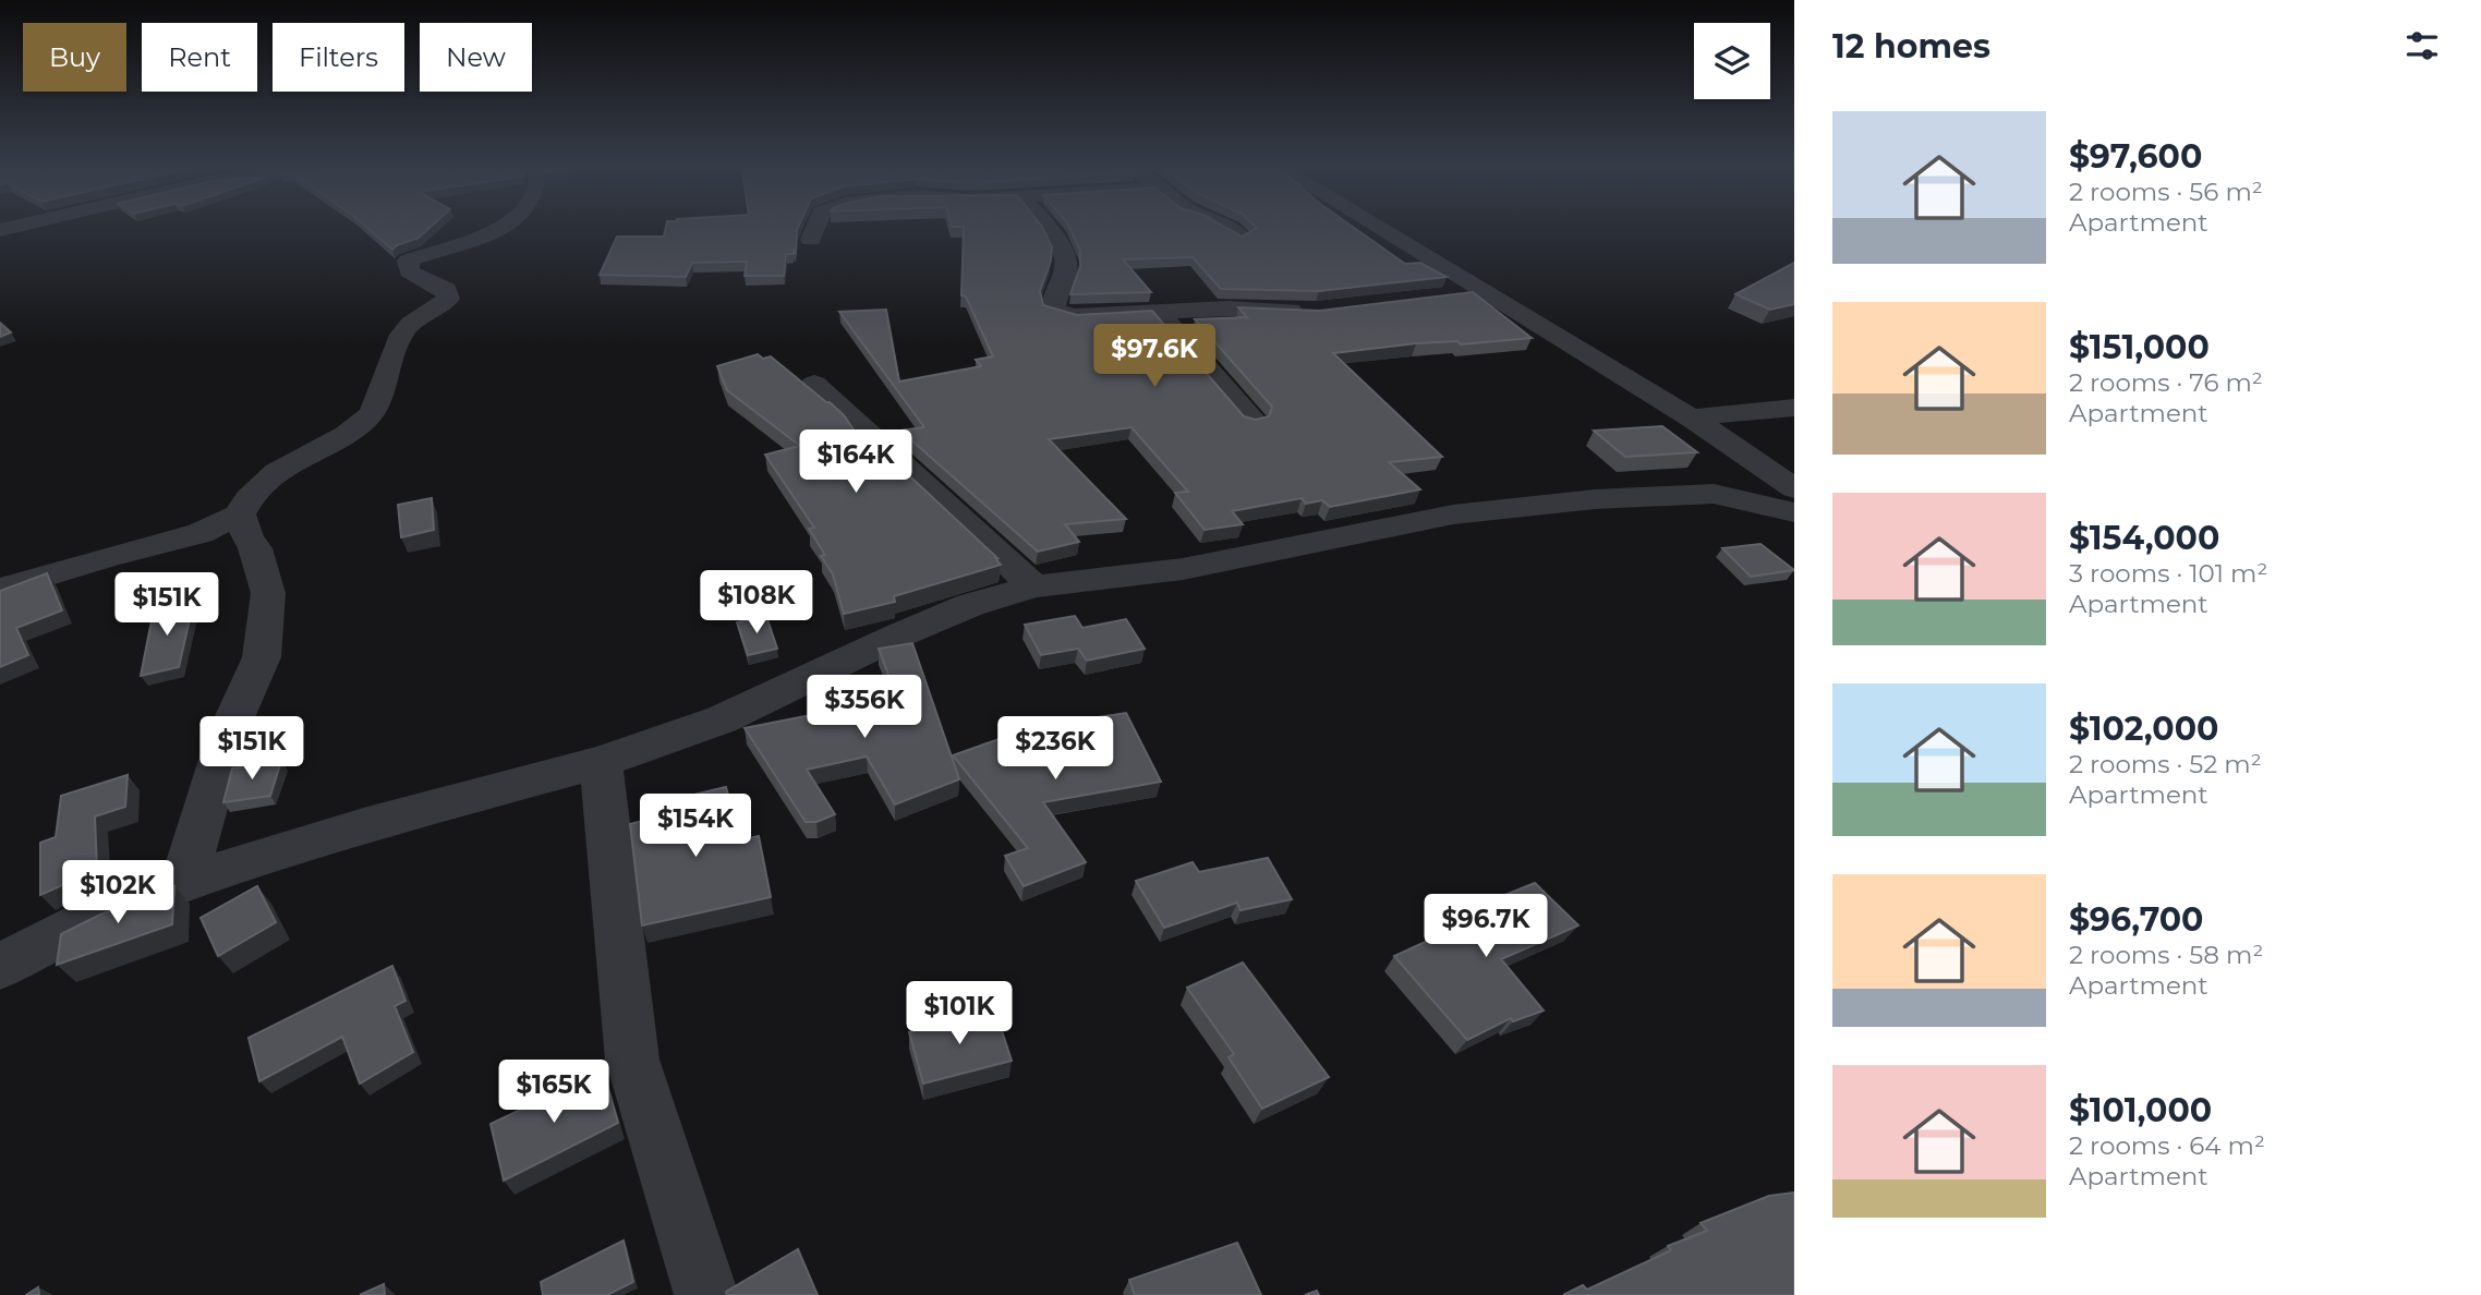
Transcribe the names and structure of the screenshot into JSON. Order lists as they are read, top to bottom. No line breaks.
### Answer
{"page":{"heading":"12 homes","chip":["Buy","Rent","Filters","New"],"list":[{"name":"$97,600","note":"2 rooms · 56 m² · Apartment"},{"name":"$151,000","note":"2 rooms · 76 m² · Apartment"},{"name":"$154,000","note":"3 rooms · 101 m² · Apartment"},{"name":"$102,000","note":"2 rooms · 52 m² · Apartment"},{"name":"$96,700","note":"2 rooms · 58 m² · Apartment"},{"name":"$101,000","note":"2 rooms · 64 m² · Apartment"}],"price":["$97.6K","$164K","$108K","$151K","$356K","$151K","$236K","$154K","$102K","$96.7K","$101K","$165K"]}}
